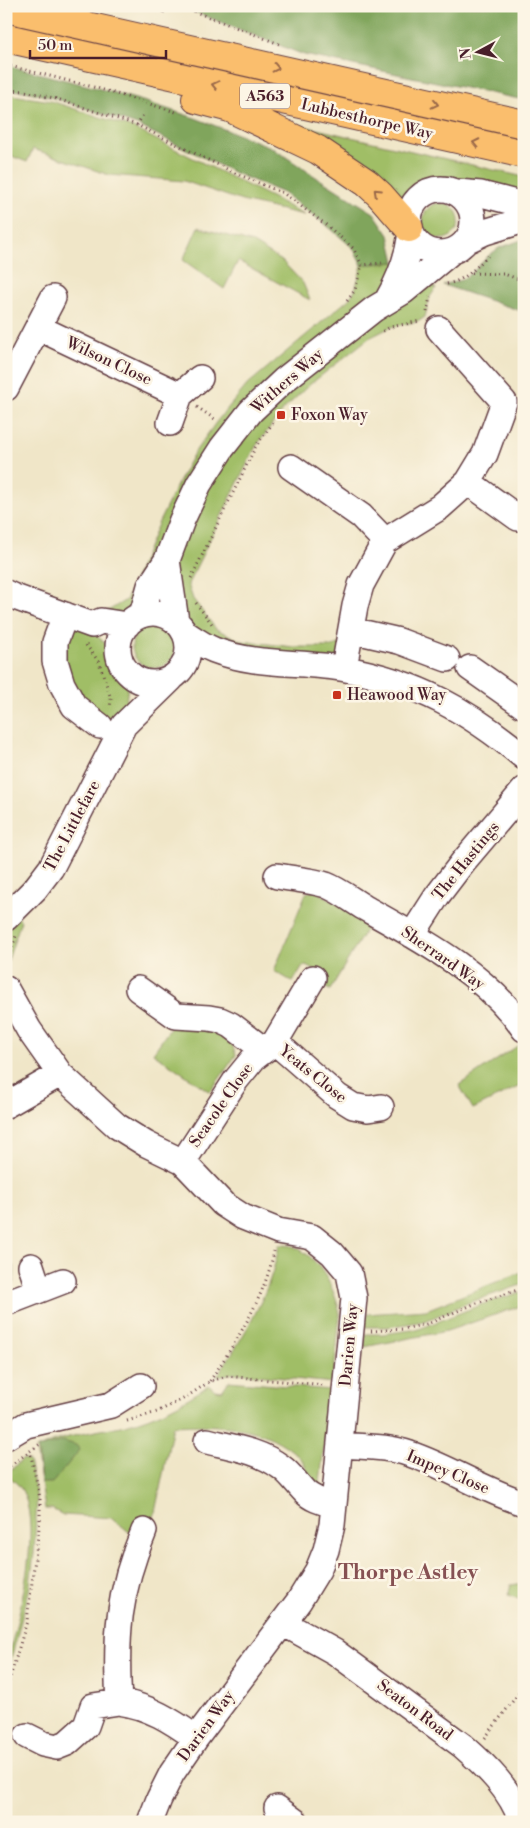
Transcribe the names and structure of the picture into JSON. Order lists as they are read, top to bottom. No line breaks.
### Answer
{"streets":{"highway":["A563","Lubbesthorpe Way"],"street":["Wilson Close","Withers Way","The Littlefare","The Hastings","Sherrard Way","Yeats Close","Seacole Close","Darien Way","Impey Close","Seaton Road"]},"crossings":[["Withers Way","The Littlefare"],["The Hastings","Sherrard Way"],["Yeats Close","Seacole Close"],["Seacole Close","Darien Way"],["Darien Way","Impey Close"],["Darien Way","Seaton Road"]],"districts":["Thorpe Astley"],"places":{"transit":["Foxon Way","Heawood Way"]},"scale_bar":"50 m","north":"left"}
